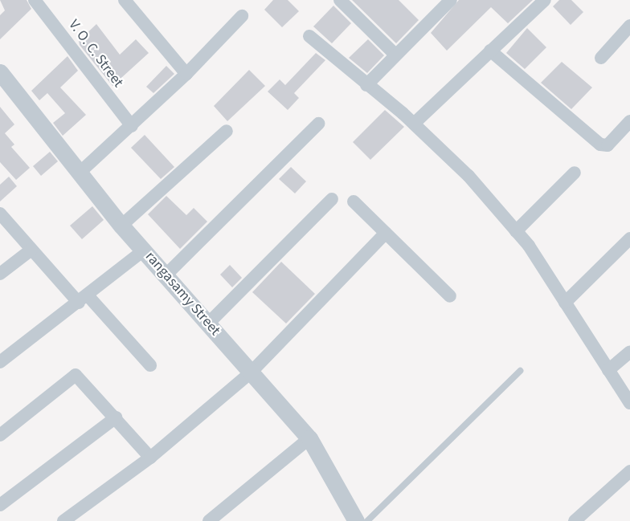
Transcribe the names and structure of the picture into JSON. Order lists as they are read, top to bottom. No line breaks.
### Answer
{"streets":{"street":["V. O. C. Street","rangasamy Street"]}}
